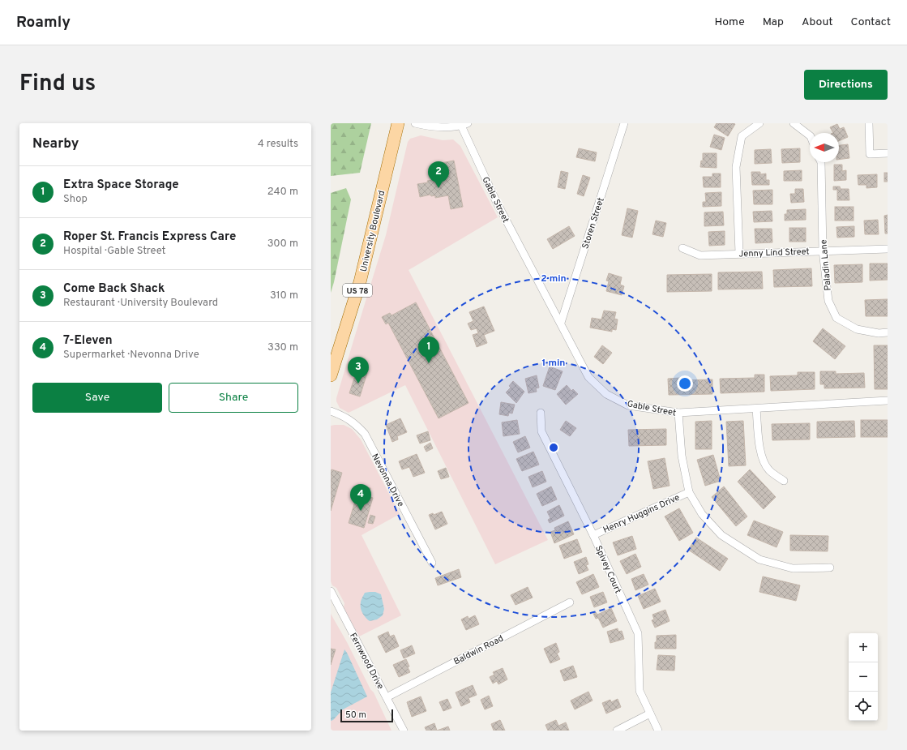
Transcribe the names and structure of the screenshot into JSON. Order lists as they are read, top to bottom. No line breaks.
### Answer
{"streets":{"main road":["University Boulevard","US 78"],"street":["Gable Street","Storen Street","Jenny Lind Street","Paladin Lane","Nevonna Drive","Henry Huggins Drive","Spivey Court","Baldwin Road","Fernwood Drive"]},"crossings":[["Gable Street","Storen Street"],["Jenny Lind Street","Paladin Lane"],["Henry Huggins Drive","Spivey Court"],["Baldwin Road","Fernwood Drive"]],"scale_bar":"50 m","north":"left","page":{"header":"Roamly","nav":["Home","Map","About","Contact"],"title":"Find us","buttons":["Directions",["Save","Share"]],"heading":["Nearby","4 results"],"pins":["2","1","3","4"],"list":[{"mark":"1","name":"Extra Space Storage","note":"Shop","value":"240 m"},{"mark":"2","name":"Roper St. Francis Express Care","note":"Hospital · Gable Street","value":"300 m"},{"mark":"3","name":"Come Back Shack","note":"Restaurant · University Boulevard","value":"310 m"},{"mark":"4","name":"7-Eleven","note":"Supermarket · Nevonna Drive","value":"330 m"}],"map_buttons":["+","−"],"scale":"50 m"},"rings":["2 min","1 min"]}
